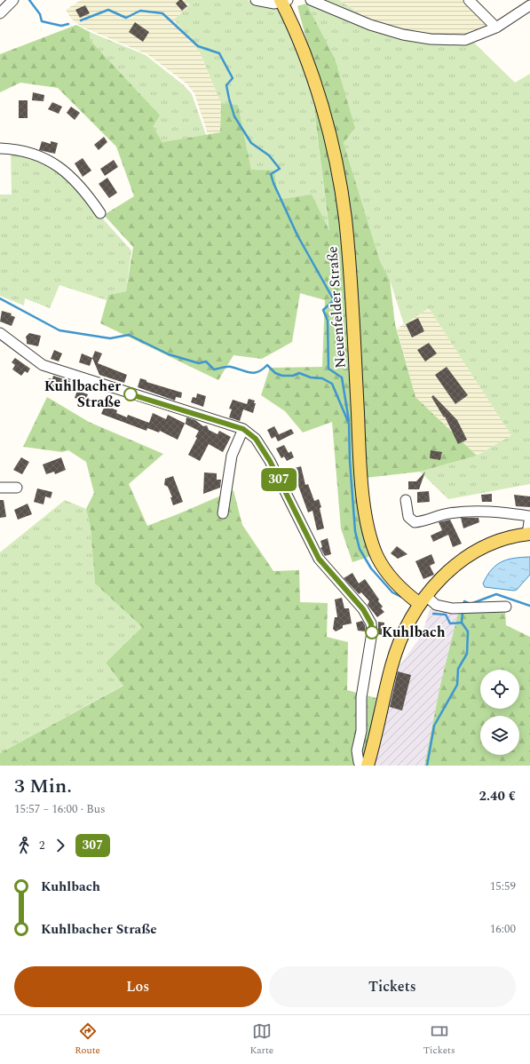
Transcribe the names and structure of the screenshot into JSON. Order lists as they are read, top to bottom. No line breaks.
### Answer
{"streets":{"main road":["Neuenfelder Straße"]},"places":["Kuhlbacher Straße","Kuhlbach"],"lines":["bus line 307"],"page":{"on_map":"307","heading":["3 Min.","15:57 – 16:00 · Bus","2.40 €"],"legs":["2","307"],"list":[{"name":"Kuhlbach","value":"15:59"},{"name":"Kuhlbacher Straße","value":"16:00"}],"buttons":["Los","Tickets"],"tabs":["Route","Karte","Tickets"]}}
